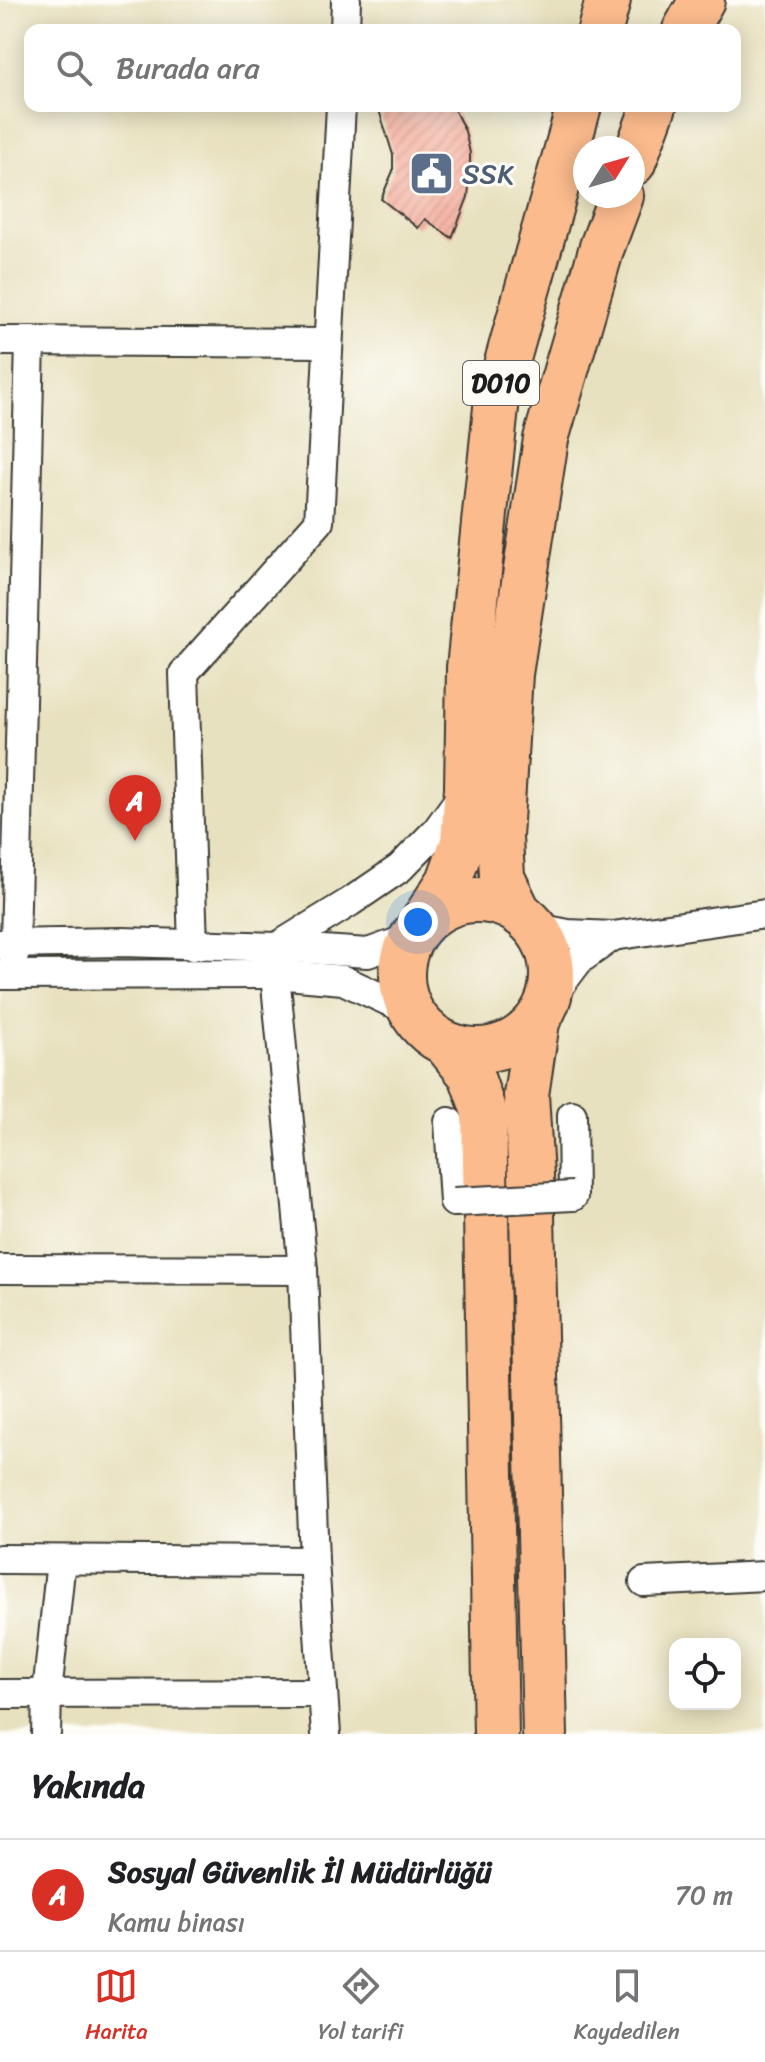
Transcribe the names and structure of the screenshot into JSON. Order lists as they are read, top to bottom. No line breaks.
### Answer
{"streets":{"highway":["D010"]},"places":{"public building":["SSK"]},"north":"top right","page":{"search":"Burada ara","pins":"A","heading":"Yakında","list":[{"mark":"A","name":"Sosyal Güvenlik İl Müdürlüğü","note":"Kamu binası","value":"70 m"}],"nav":["Harita","Yol tarifi","Kaydedilen"]}}
